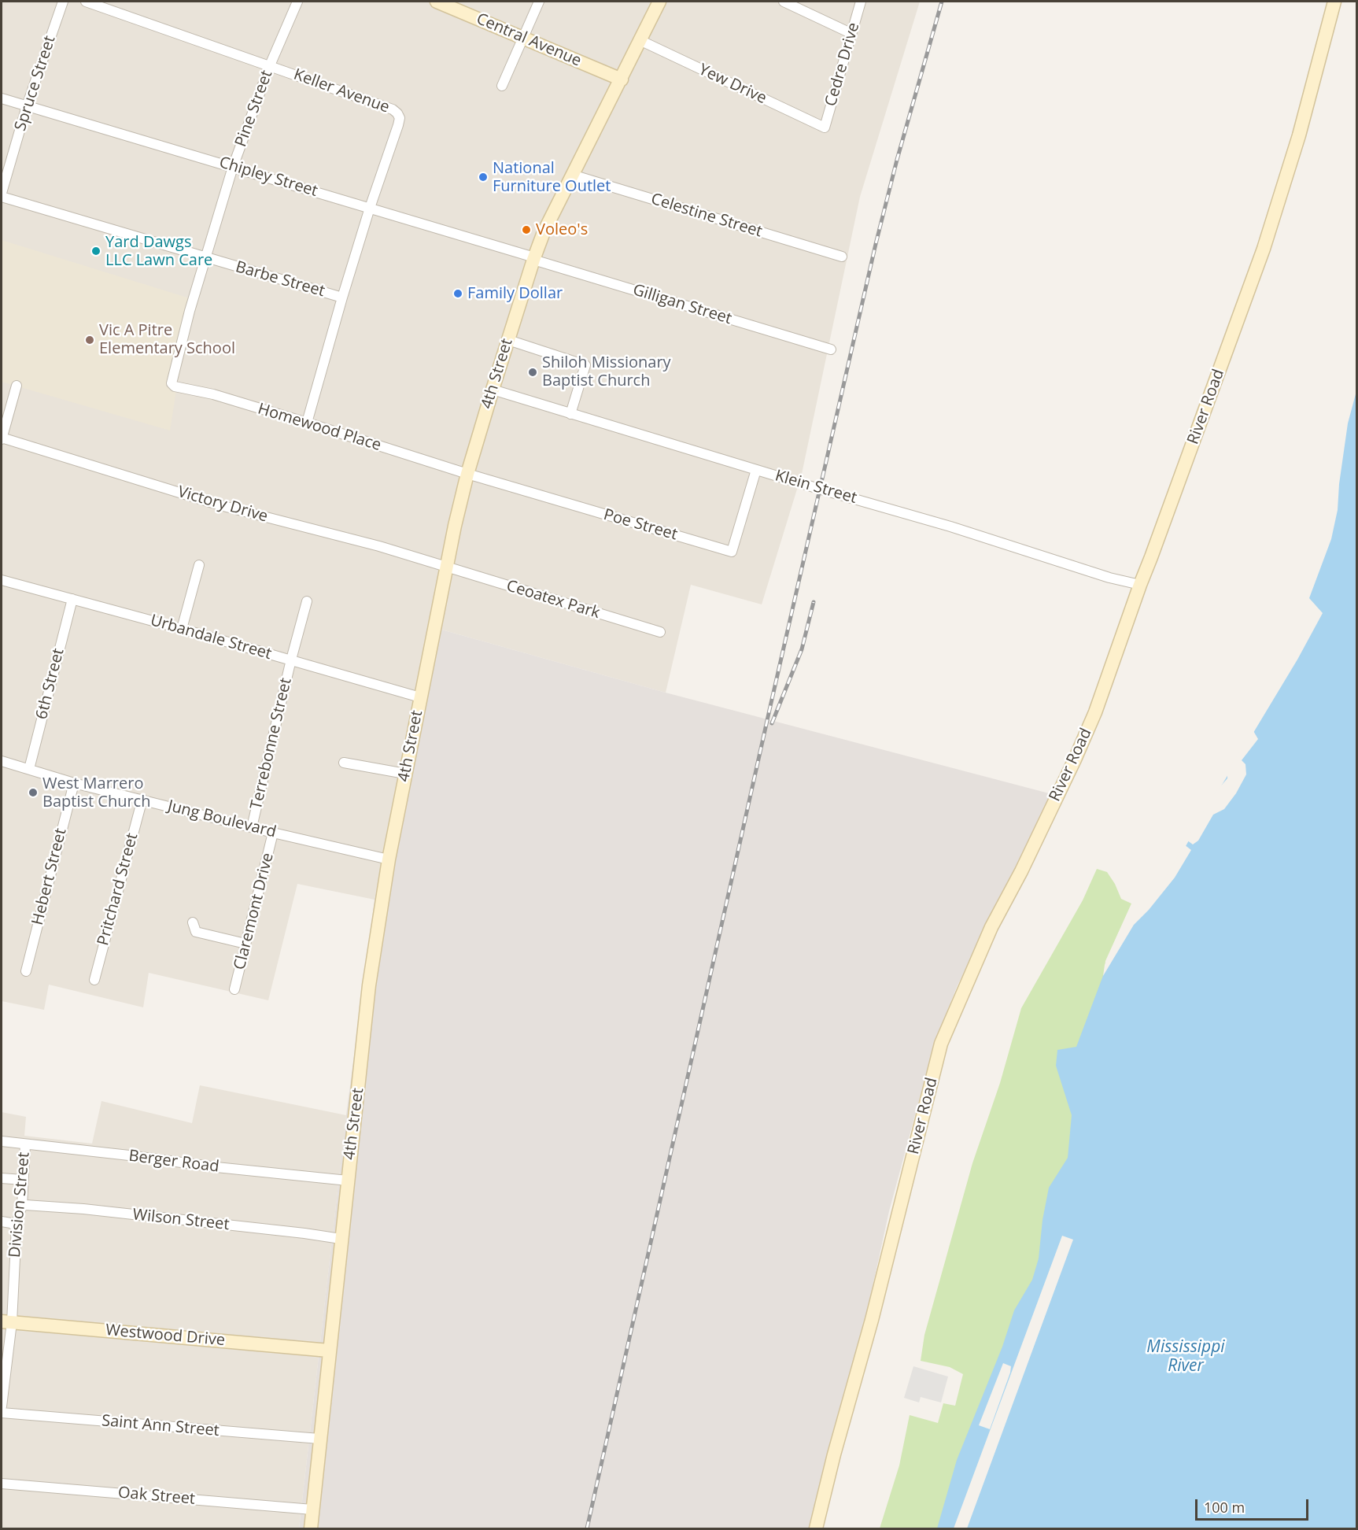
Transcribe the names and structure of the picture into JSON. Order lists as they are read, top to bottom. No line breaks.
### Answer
{"streets":{"main road":["Central Avenue","4th Street","River Road","Westwood Drive"],"street":["Cedre Drive","Spruce Street","Yew Drive","Keller Avenue","Pine Street","Chipley Street","Celestine Street","Barbe Street","Gilligan Street","Homewood Place","Klein Street","Victory Drive","Poe Street","Ceoatex Park","Urbandale Street","6th Street","Terrebonne Street","Jung Boulevard","Hebert Street","Pritchard Street","Claremont Drive","Berger Road","Division Street","Wilson Street","Saint Ann Street","Oak Street"]},"crossings":[["Central Avenue","4th Street"],["Cedre Drive","Yew Drive"],["Spruce Street","Chipley Street"],["Yew Drive","4th Street"],["Keller Avenue","Pine Street"],["Keller Avenue","Chipley Street"],["Keller Avenue","Barbe Street"],["Keller Avenue","Homewood Place"],["Pine Street","Chipley Street"],["Pine Street","Barbe Street"],["Pine Street","Homewood Place"],["Chipley Street","Gilligan Street"],["Chipley Street","4th Street"],["Celestine Street","4th Street"],["Gilligan Street","4th Street"],["4th Street","Homewood Place"],["4th Street","Klein Street"],["4th Street","Victory Drive"],["4th Street","Poe Street"],["4th Street","Ceoatex Park"],["4th Street","Urbandale Street"],["4th Street","Jung Boulevard"],["4th Street","Berger Road"],["4th Street","Wilson Street"],["4th Street","Westwood Drive"],["4th Street","Saint Ann Street"],["4th Street","Oak Street"],["River Road","Klein Street"],["Homewood Place","Poe Street"],["Klein Street","Poe Street"],["Victory Drive","Ceoatex Park"],["Urbandale Street","6th Street"],["Urbandale Street","Terrebonne Street"],["6th Street","Jung Boulevard"],["Terrebonne Street","Jung Boulevard"],["Jung Boulevard","Hebert Street"],["Jung Boulevard","Pritchard Street"],["Jung Boulevard","Claremont Drive"],["Berger Road","Division Street"],["Division Street","Wilson Street"],["Division Street","Westwood Drive"]],"water":["Mississippi River"],"places":["National Furniture Outlet","Voleo's","Yard Dawgs LLC Lawn Care","Family Dollar","Vic A Pitre Elementary School","Shiloh Missionary Baptist Church","West Marrero Baptist Church"],"scale_bar":"100 m"}
